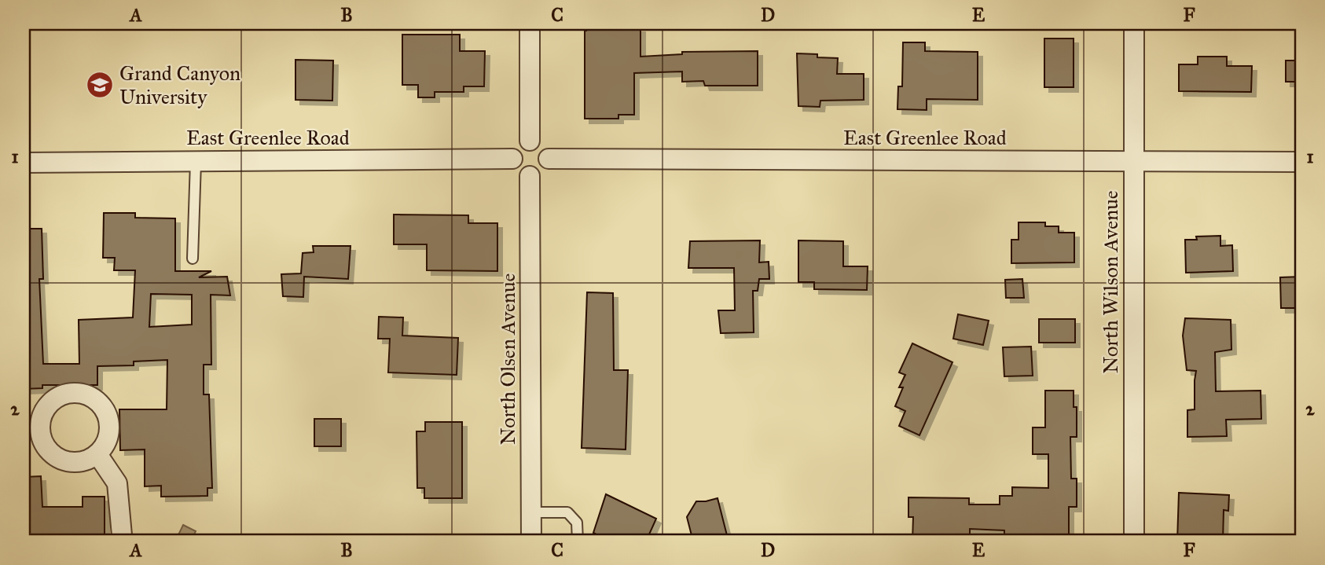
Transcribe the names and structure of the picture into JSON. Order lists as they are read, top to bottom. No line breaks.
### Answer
{"streets":{"street":["East Greenlee Road","North Wilson Avenue","North Olsen Avenue"]},"crossings":[["East Greenlee Road","North Wilson Avenue"],["East Greenlee Road","North Olsen Avenue"]],"places":{"school or university":["Grand Canyon University"]},"grid":{"columns":["A","B","C","D","E","F"],"rows":["1","2"]}}
